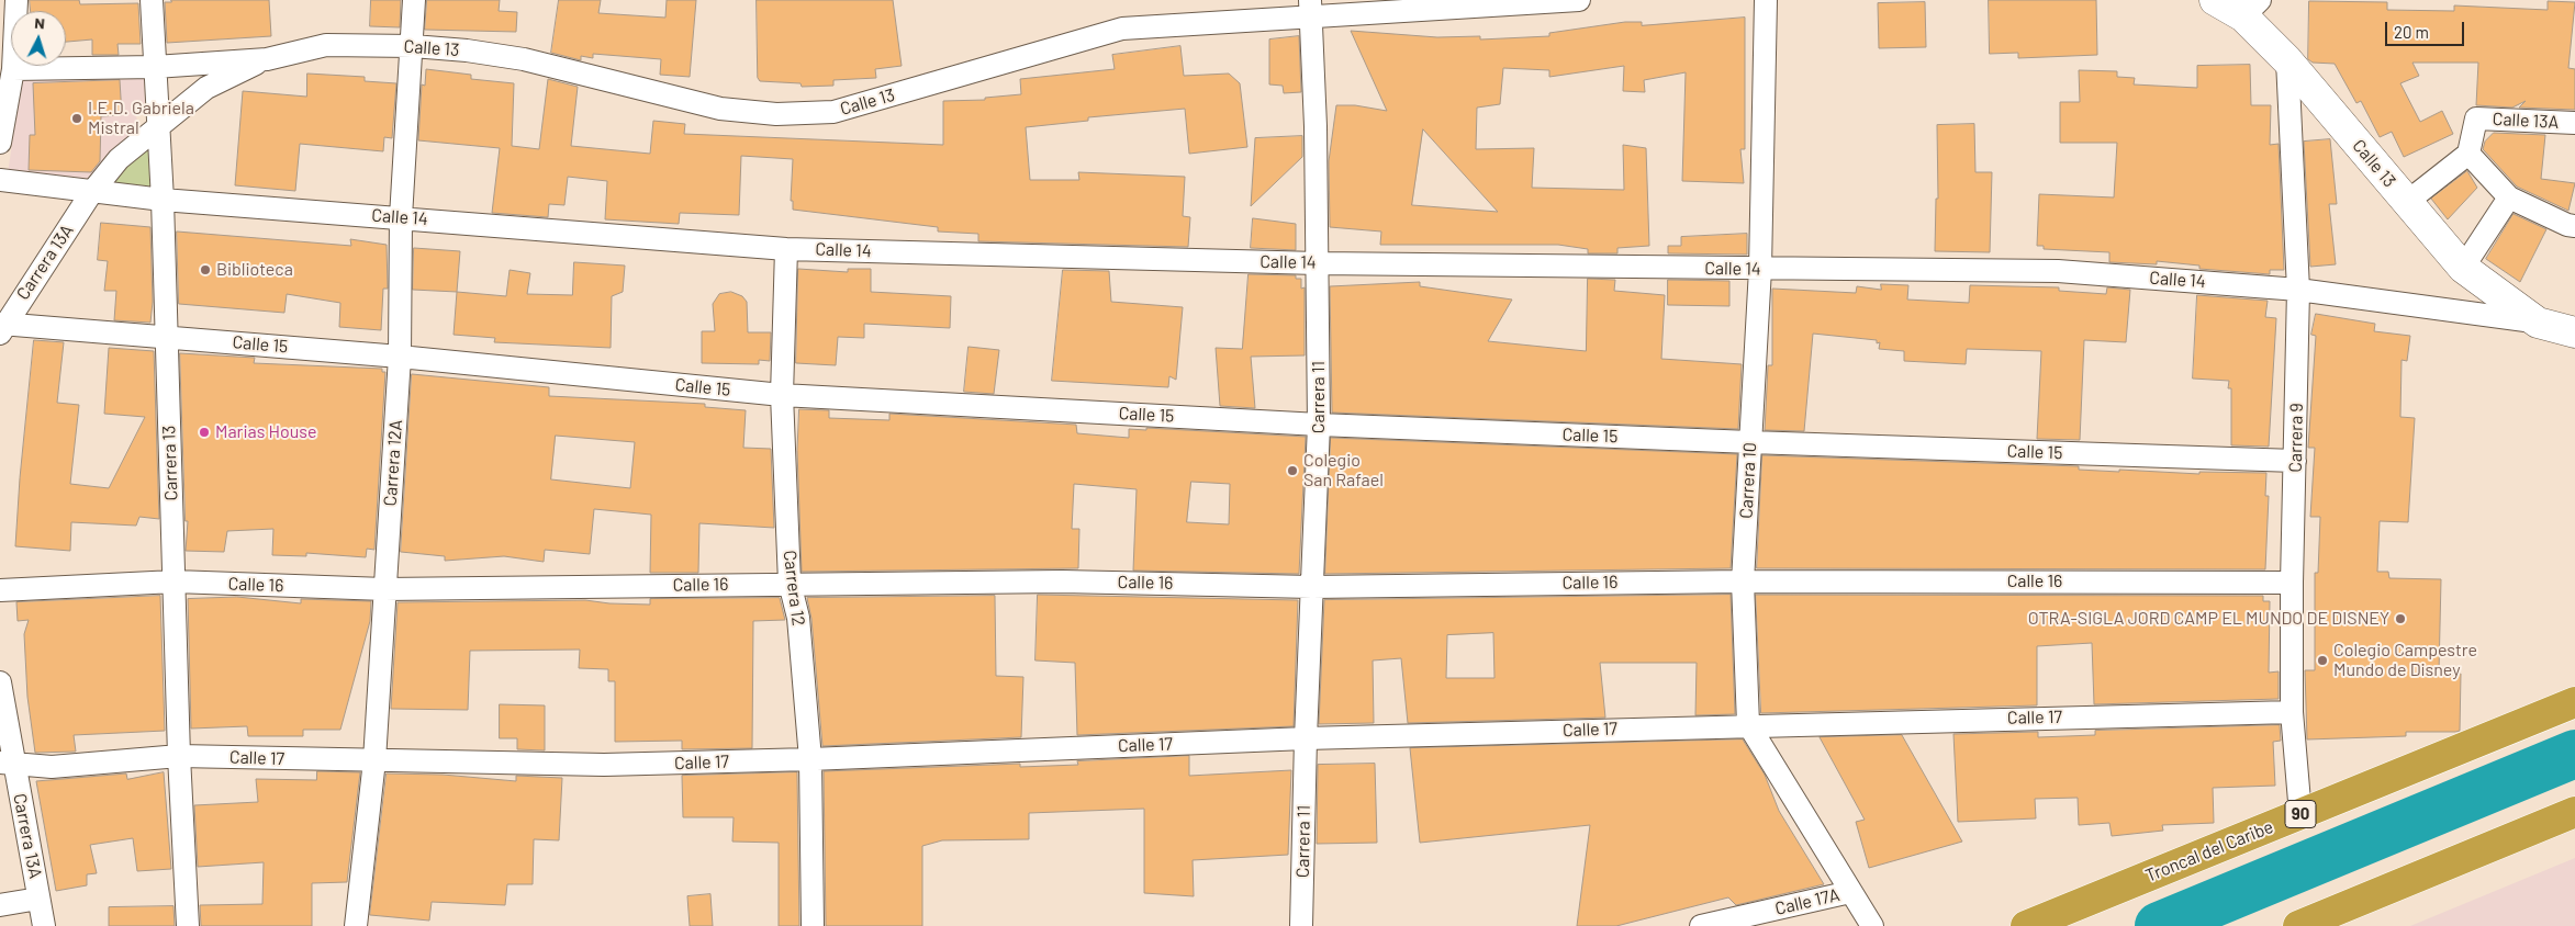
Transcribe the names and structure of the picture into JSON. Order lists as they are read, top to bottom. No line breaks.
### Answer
{"streets":{"highway":["90","Troncal del Caribe"],"main road":["Calle 13","Calle 14"],"street":["Calle 13A","Carrera 13A","Calle 15","Carrera 11","Carrera 9","Carrera 13","Carrera 12A","Carrera 10","Calle 16","Carrera 12","Calle 17","Calle 17A"]},"crossings":[["Calle 13","Calle 14"],["Calle 13","Carrera 13A"],["Calle 13","Carrera 11"],["Calle 13","Carrera 9"],["Calle 13","Carrera 13"],["Calle 13","Carrera 12A"],["Calle 14","Carrera 13A"],["Calle 14","Carrera 11"],["Calle 14","Carrera 9"],["Calle 14","Carrera 13"],["Calle 14","Carrera 12A"],["Calle 14","Carrera 10"],["Calle 14","Carrera 12"],["Carrera 13A","Calle 15"],["Carrera 13A","Carrera 13"],["Carrera 13A","Calle 17"],["Calle 15","Carrera 11"],["Calle 15","Carrera 9"],["Calle 15","Carrera 13"],["Calle 15","Carrera 12A"],["Calle 15","Carrera 10"],["Calle 15","Carrera 12"],["Carrera 11","Calle 16"],["Carrera 11","Calle 17"],["Carrera 9","Calle 16"],["Carrera 9","Calle 17"],["Carrera 9","Troncal del Caribe"],["Carrera 13","Calle 16"],["Carrera 13","Calle 17"],["Carrera 12A","Calle 16"],["Carrera 12A","Calle 17"],["Carrera 10","Calle 16"],["Carrera 10","Calle 17"],["Carrera 10","Calle 17A"],["Calle 16","Carrera 12"],["Carrera 12","Calle 17"]],"places":["I.E.D. Gabriela Mistral","Biblioteca","Marias House","Colegio San Rafael","OTRA-SIGLA JORD CAMP EL MUNDO DE DISNEY","Colegio Campestre Mundo de Disney"],"scale_bar":"20 m","north":"top"}
